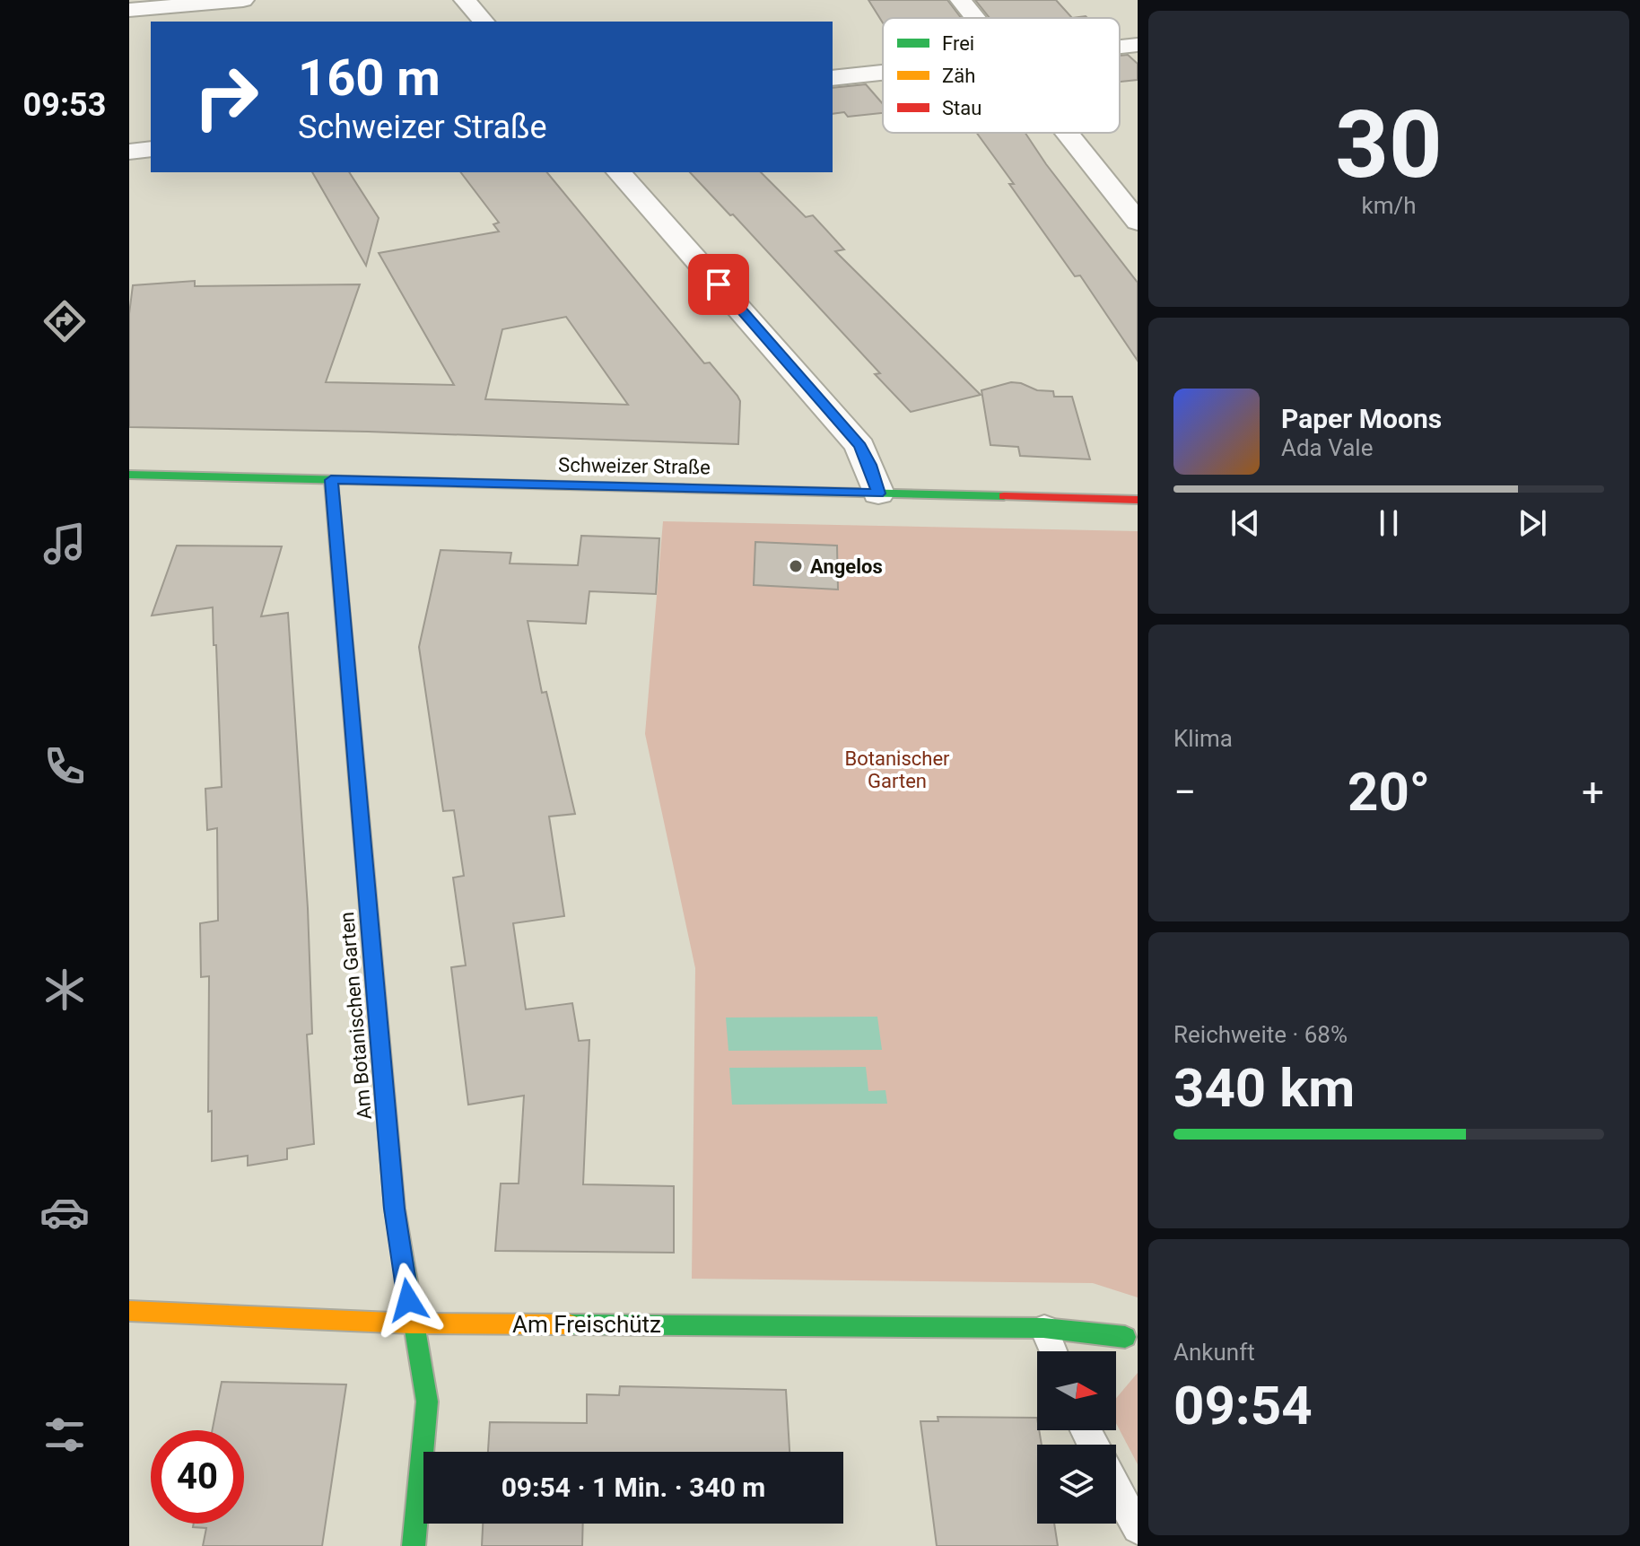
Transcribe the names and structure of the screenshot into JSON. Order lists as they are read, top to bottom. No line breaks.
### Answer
{"streets":{"street":["Schweizer Straße","Am Botanischen Garten","Am Freischütz"]},"crossings":[["Schweizer Straße","Am Botanischen Garten"],["Am Botanischen Garten","Am Freischütz"]],"parks":["Botanischer Garten"],"places":["Angelos"],"legend":["Frei","Zäh","Stau"],"north":"right","page":{"tabs":"09:53","tile":[["30","km/h"],"Klima",["Reichweite · 68%","340 km"],["Ankunft","09:54"]],"turn":["160 m","Schweizer Straße"],"song":["Paper Moons","Ada Vale"],"heat":["−","20°","+"],"limit":"40","trip":"09:54 · 1 Min. · 340 m"}}
